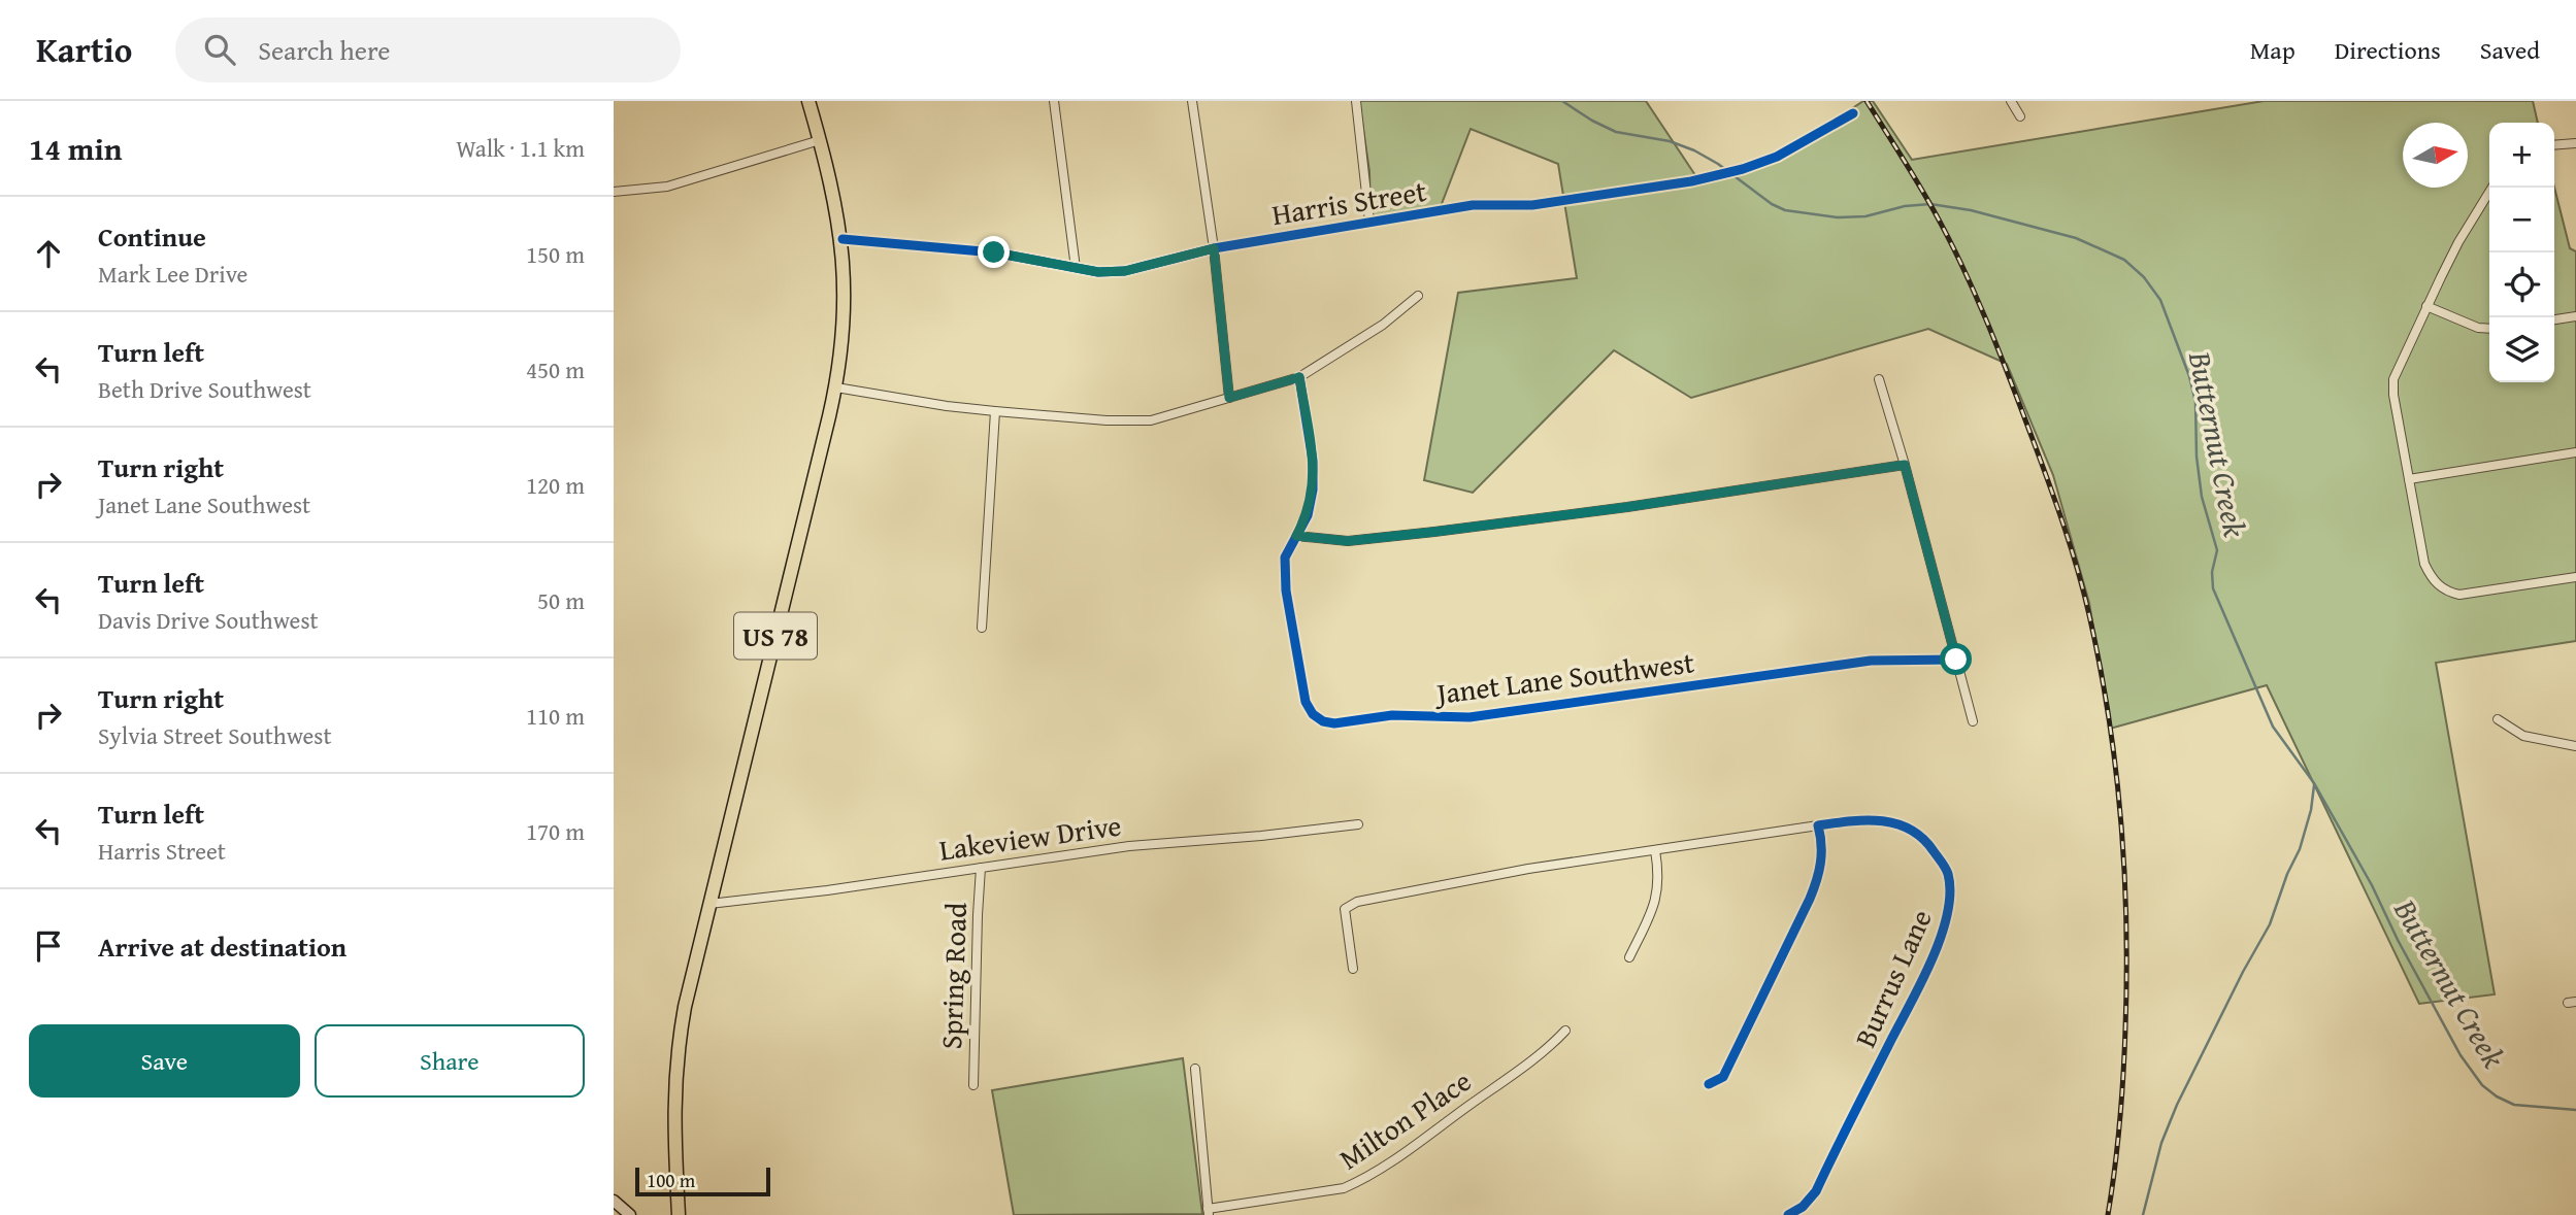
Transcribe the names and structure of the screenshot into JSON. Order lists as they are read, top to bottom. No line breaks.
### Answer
{"streets":{"main road":["US 78"],"street":["Harris Street","Janet Lane Southwest","Lakeview Drive","Spring Road","Burrus Lane","Milton Place"]},"crossings":[["Harris Street","US 78"],["US 78","Lakeview Drive"],["Lakeview Drive","Spring Road"]],"water":["Butternut Creek"],"scale_bar":"100 m","north":"right","page":{"header":"Kartio","search":"Search here","nav":["Map","Directions","Saved"],"heading":["14 min","Walk · 1.1 km"],"map_buttons":["+","−"],"list":[["Continue","Mark Lee Drive","150 m"],["Turn left","Beth Drive Southwest","450 m"],["Turn right","Janet Lane Southwest","120 m"],["Turn left","Davis Drive Southwest","50 m"],["Turn right","Sylvia Street Southwest","110 m"],["Turn left","Harris Street","170 m"],"Arrive at destination"],"buttons":["Save","Share"],"scale":"100 m"}}
